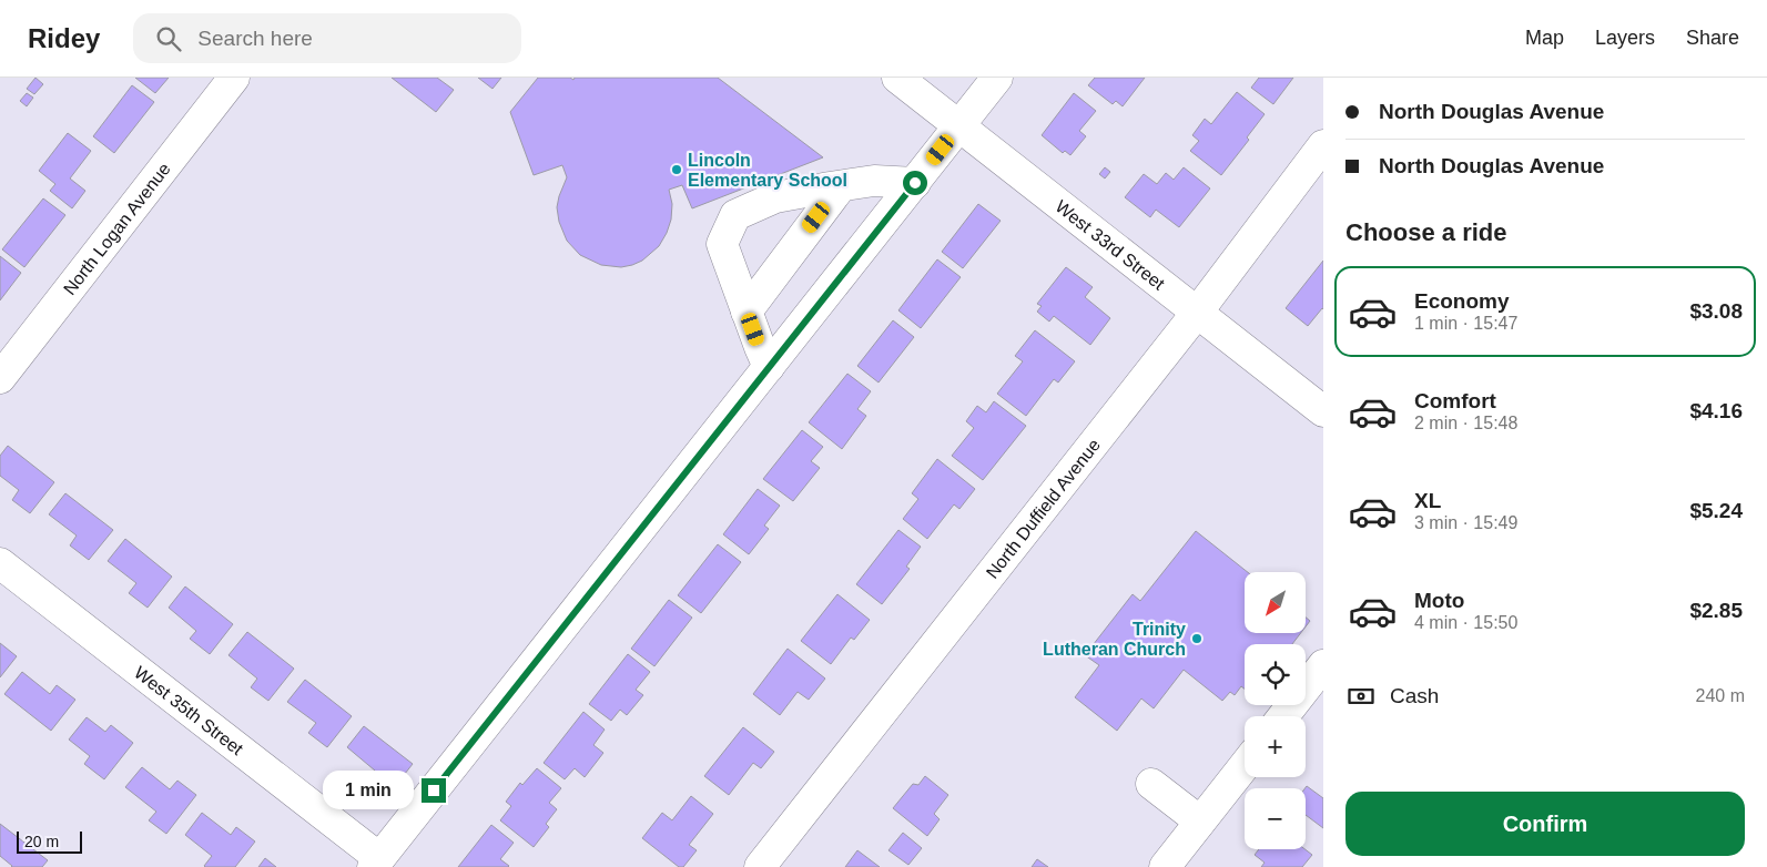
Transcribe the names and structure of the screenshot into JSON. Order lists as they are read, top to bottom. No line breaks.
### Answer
{"streets":{"street":["North Logan Avenue","West 33rd Street","North Duffield Avenue","West 35th Street"]},"crossings":[["West 33rd Street","North Duffield Avenue"]],"places":["Lincoln Elementary School","Trinity Lutheran Church"],"scale_bar":"20 m","north":"bottom left","page":{"header":"Ridey","search":"Search here","nav":["Map","Layers","Share"],"banner":["North Douglas Avenue","North Douglas Avenue"],"heading":"Choose a ride","list":[{"name":"Economy","note":"1 min · 15:47","value":"$3.08"},{"name":"Comfort","note":"2 min · 15:48","value":"$4.16"},{"name":"XL","note":"3 min · 15:49","value":"$5.24"},{"name":"Moto","note":"4 min · 15:50","value":"$2.85"}],"map_buttons":["+","−"],"pay":["Cash","240 m"],"bubble":"1 min","buttons":"Confirm","scale":"20 m"}}
